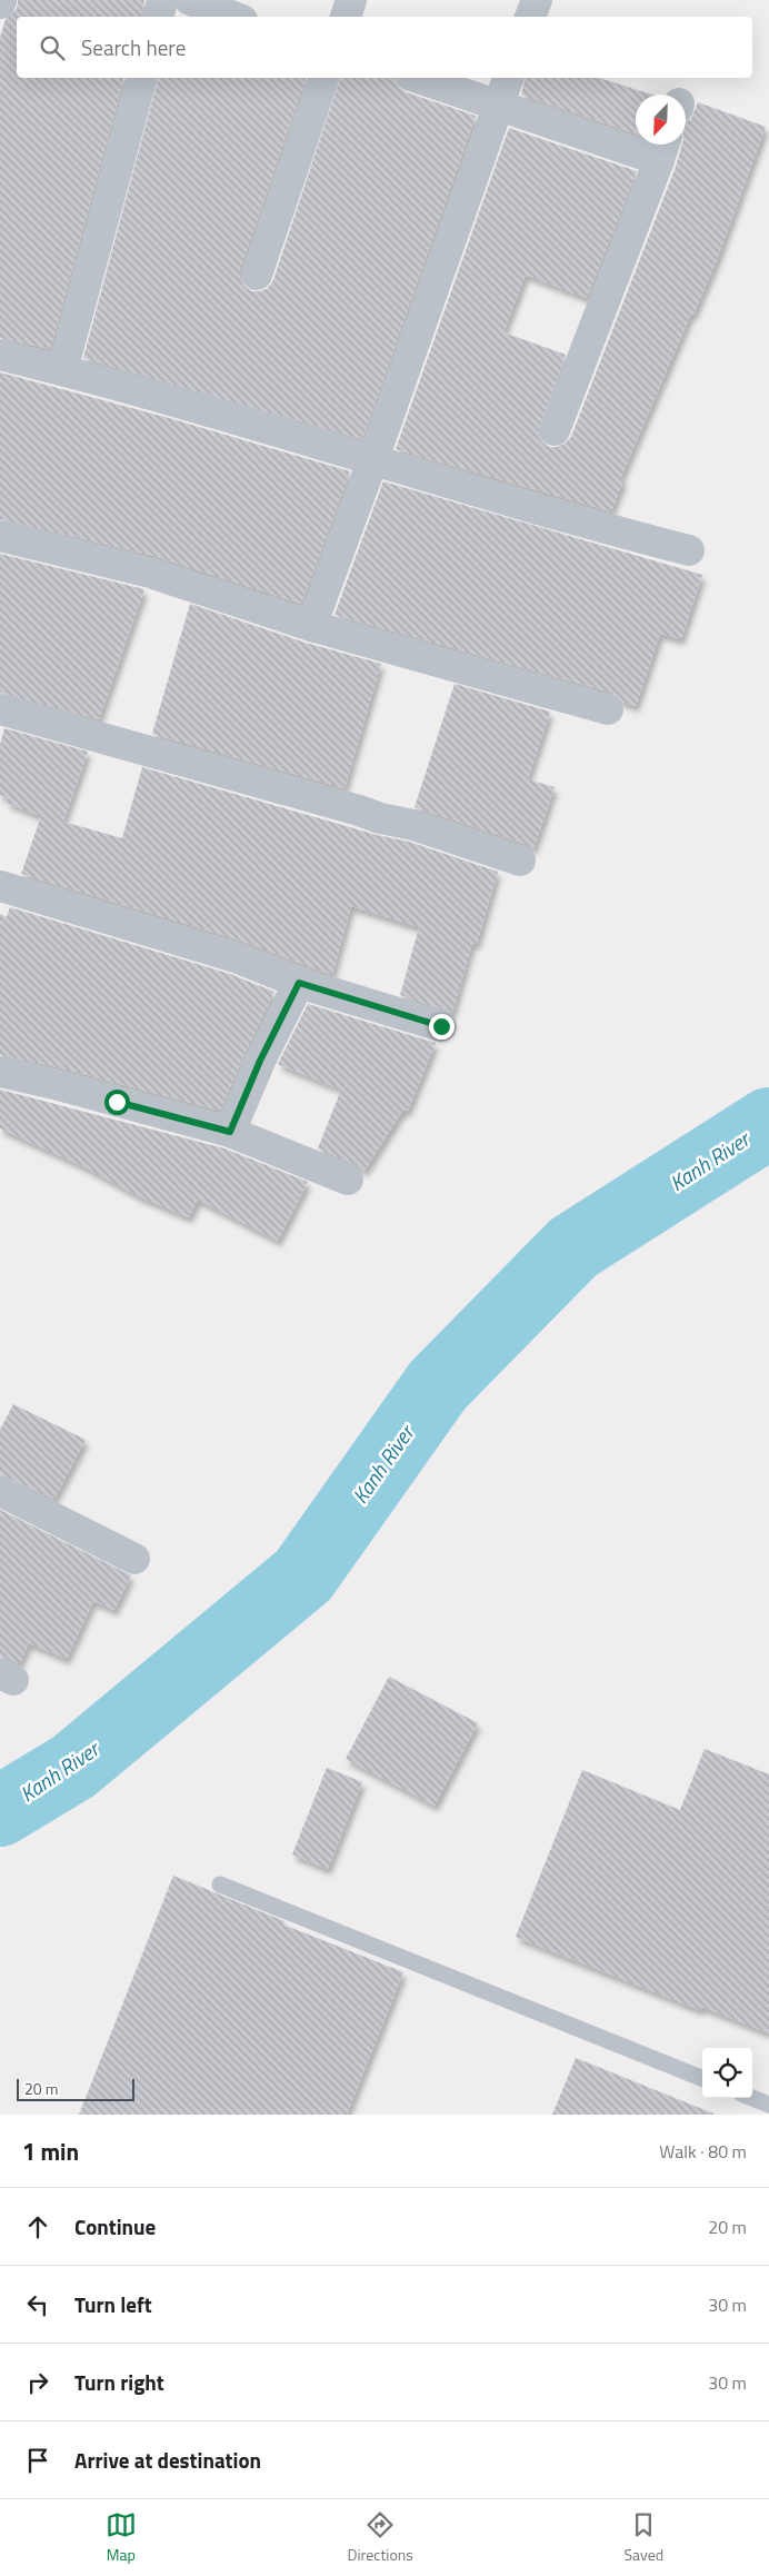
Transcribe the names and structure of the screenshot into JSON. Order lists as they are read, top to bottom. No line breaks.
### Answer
{"water":["Kanh River"],"scale_bar":"20 m","north":"bottom left","page":{"search":"Search here","scale":"20 m","heading":["1 min","Walk · 80 m"],"list":[["Continue","20 m"],["Turn left","30 m"],["Turn right","30 m"],"Arrive at destination"],"nav":["Map","Directions","Saved"]}}
